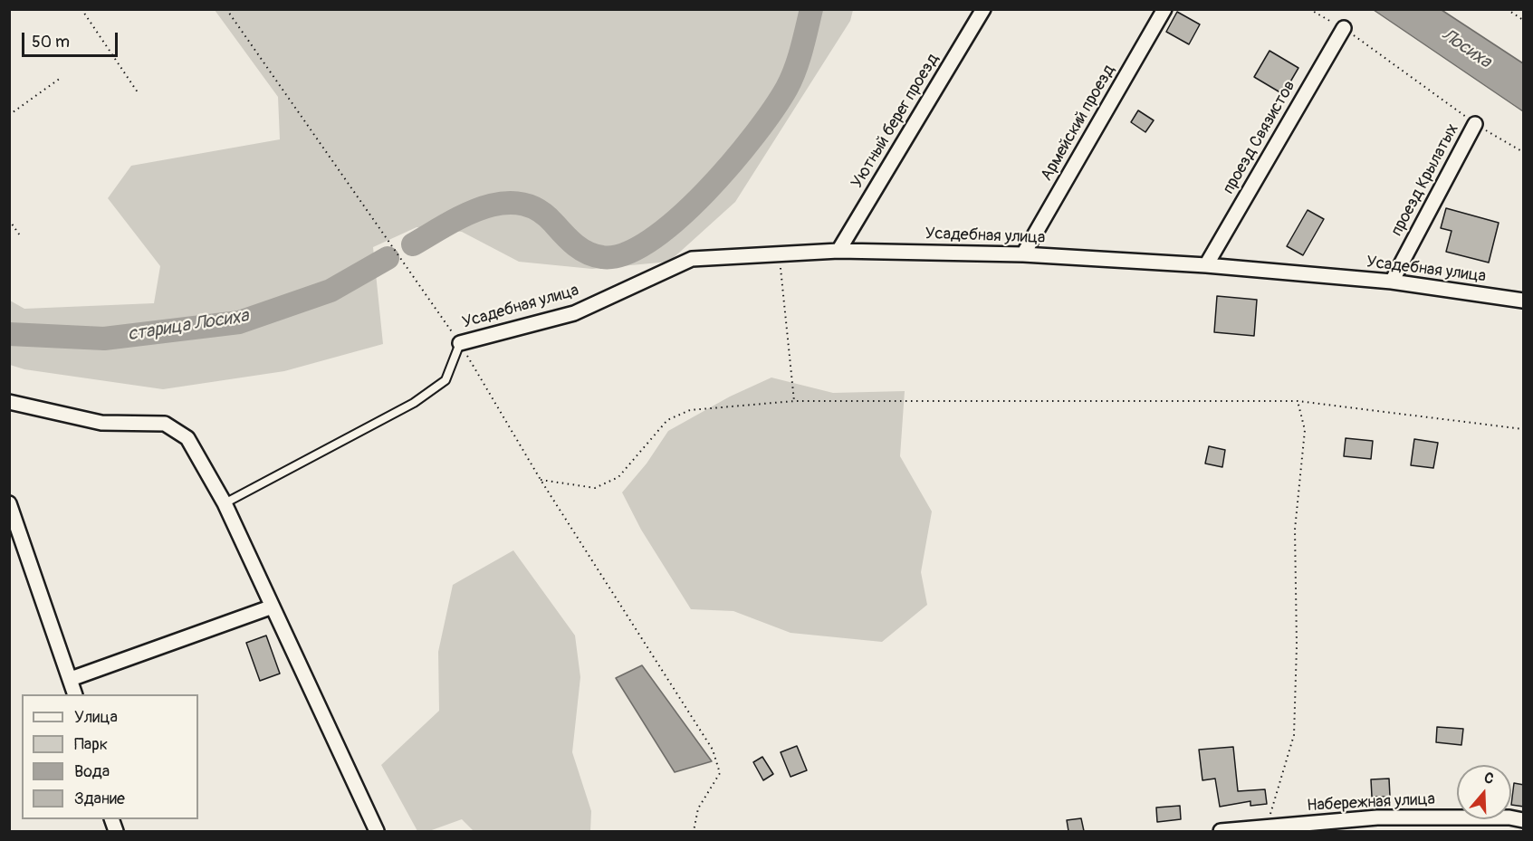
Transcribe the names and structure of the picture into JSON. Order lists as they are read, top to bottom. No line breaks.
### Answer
{"streets":{"street":["Уютный берег проезд","Армейский проезд","проезд Связистов","проезд Крылатых","Усадебная улица","Набережная улица"]},"crossings":[["Уютный берег проезд","Усадебная улица"],["Армейский проезд","Усадебная улица"],["проезд Связистов","Усадебная улица"],["проезд Крылатых","Усадебная улица"]],"water":["Лосиха","старица Лосиха"],"legend":["Улица","Парк","Вода","Здание"],"scale_bar":"50 m","north":"top"}
